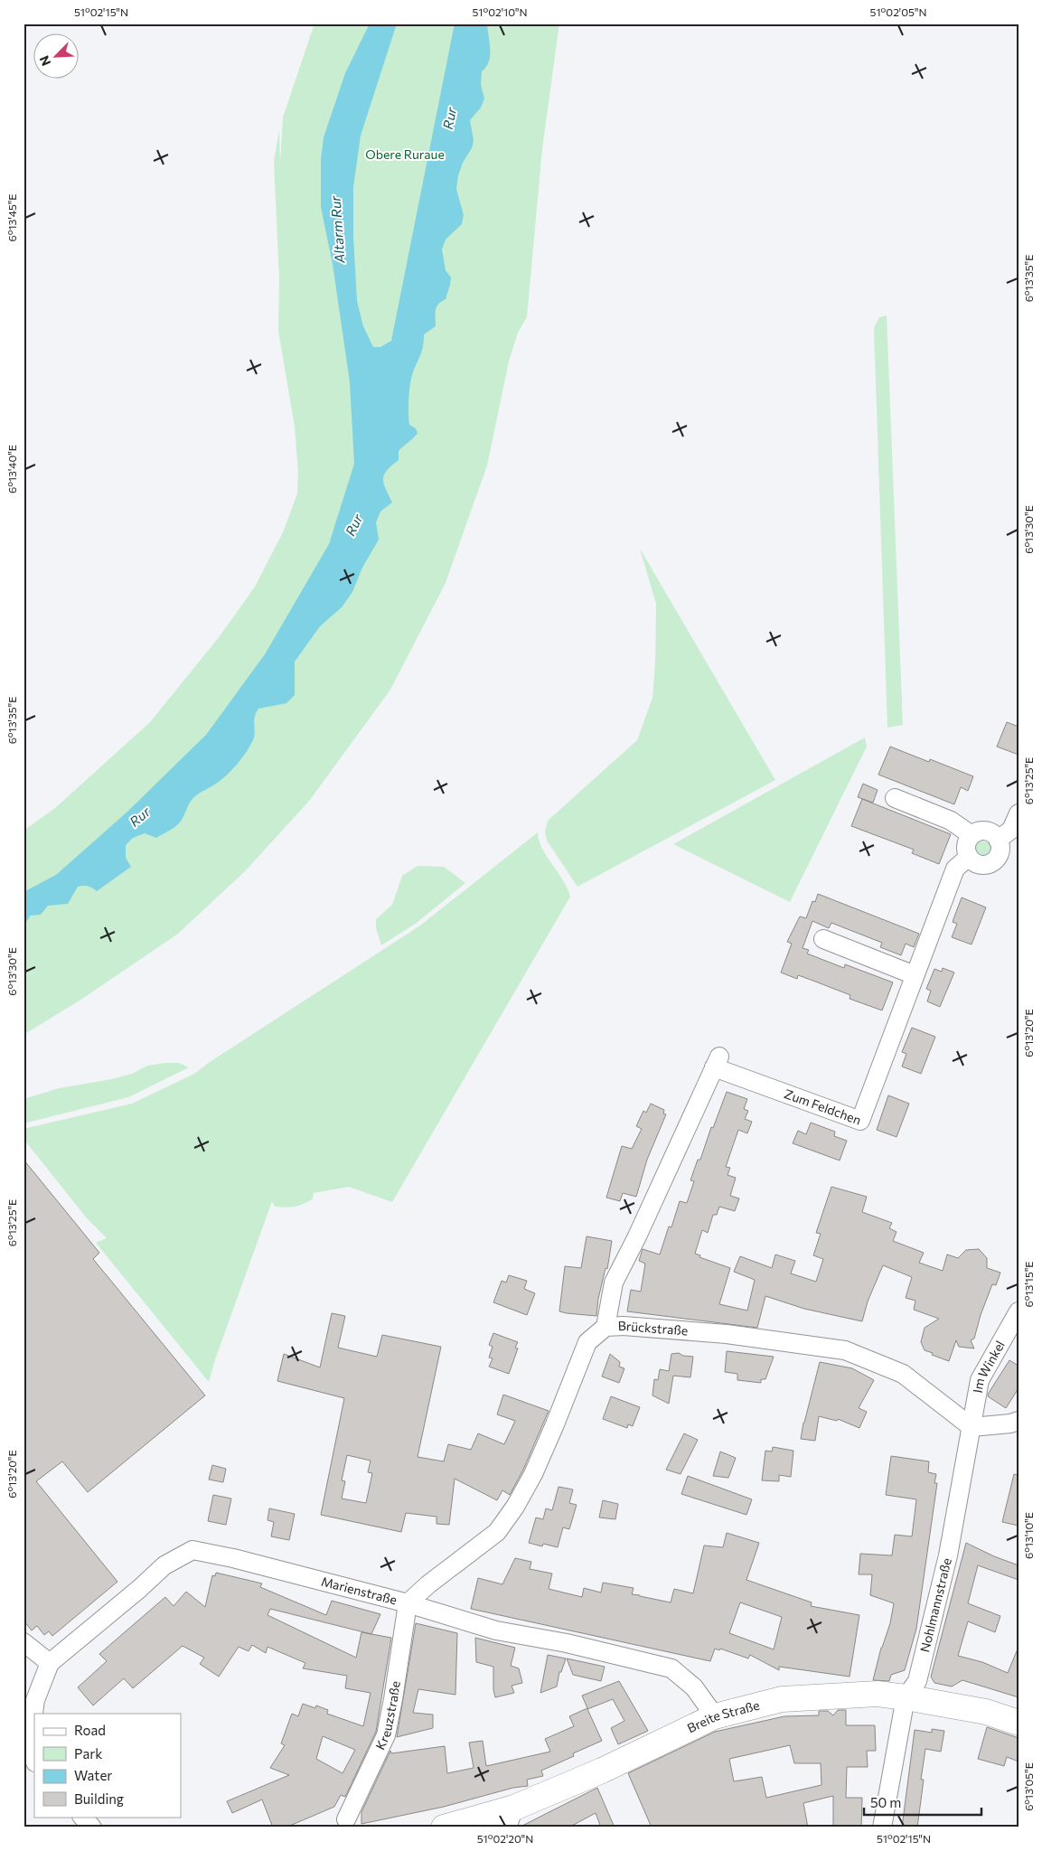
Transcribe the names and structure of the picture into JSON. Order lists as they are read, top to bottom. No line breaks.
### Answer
{"streets":{"main road":["Breite Straße"],"street":["Zum Feldchen","Brückstraße","Im Winkel","Marienstraße","Nohlmannstraße","Kreuzstraße"]},"crossings":[["Zum Feldchen","Brückstraße"],["Brückstraße","Im Winkel"],["Brückstraße","Marienstraße"],["Brückstraße","Nohlmannstraße"],["Brückstraße","Kreuzstraße"],["Im Winkel","Nohlmannstraße"],["Marienstraße","Kreuzstraße"],["Marienstraße","Breite Straße"],["Nohlmannstraße","Breite Straße"]],"water":["Rur","Altarm Rur"],"parks":["Obere Ruraue"],"legend":["Road","Park","Water","Building"],"scale_bar":"50 m","north":"bottom left","coordinates":["51°02'15\"N","51°02'10\"N","51°02'05\"N","6°13'45\"E","6°13'35\"E","6°13'40\"E","6°13'30\"E","6°13'25\"E","6°13'20\"E","6°13'15\"E","6°13'10\"E","6°13'05\"E","51°02'20\"N"]}
